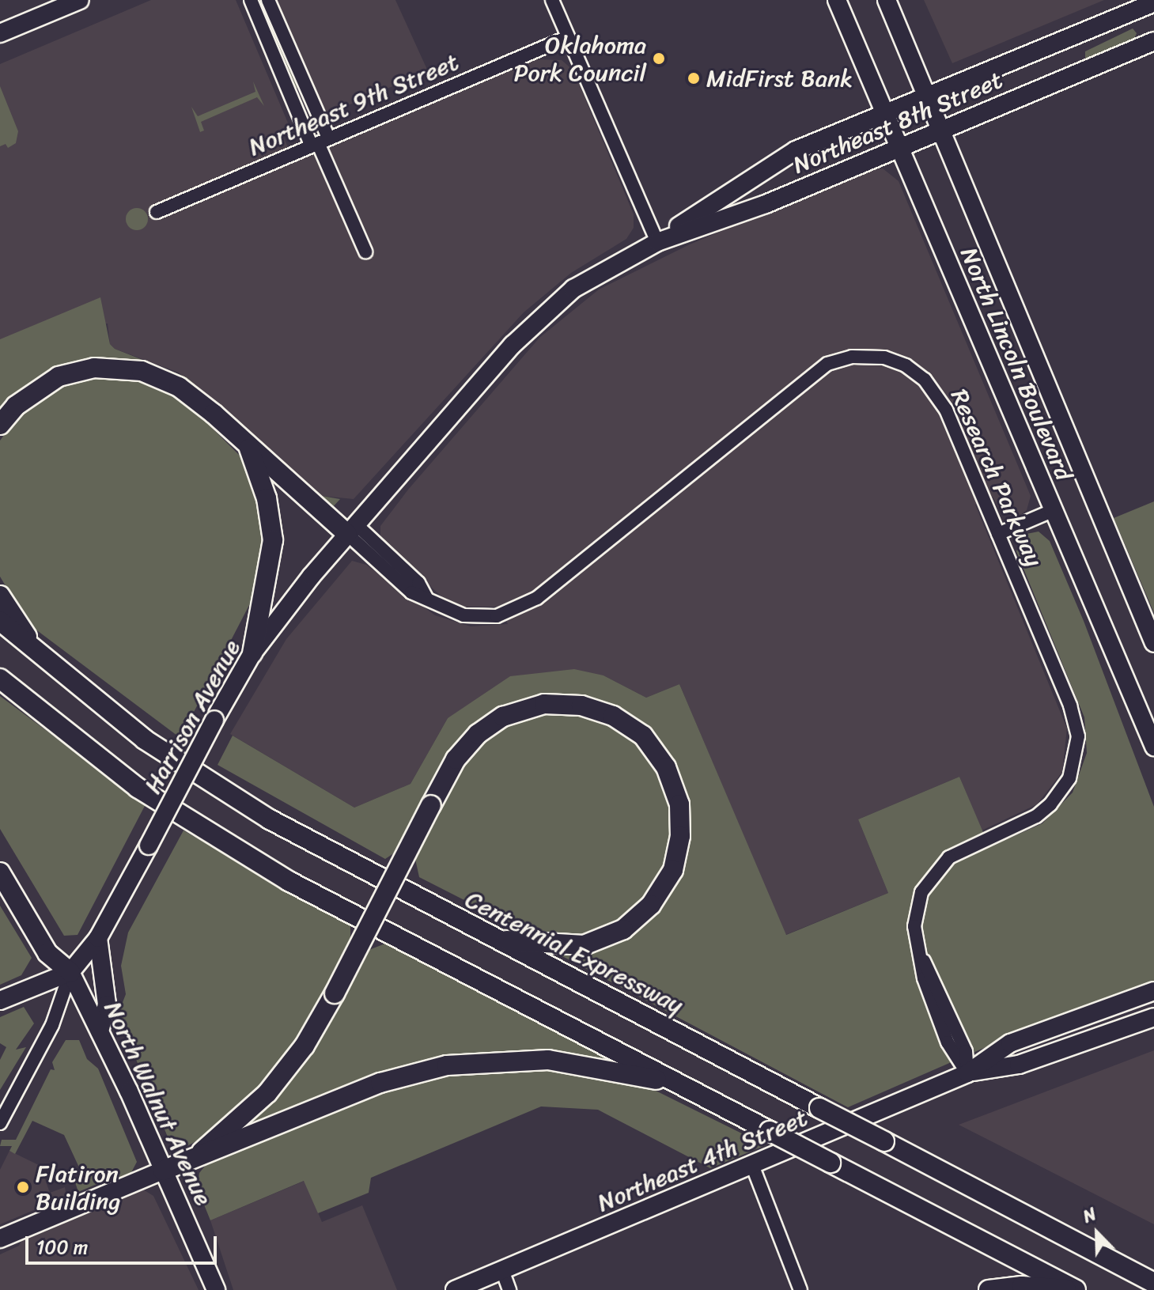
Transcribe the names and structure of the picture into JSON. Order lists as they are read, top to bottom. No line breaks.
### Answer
{"streets":{"highway":["Centennial Expressway"],"main road":["Northeast 8th Street","North Lincoln Boulevard","Harrison Avenue","North Walnut Avenue","Northeast 4th Street"],"street":["Northeast 9th Street","Research Parkway"]},"crossings":[["Northeast 8th Street","North Lincoln Boulevard"],["Northeast 8th Street","Harrison Avenue"],["Research Parkway","Harrison Avenue"],["Research Parkway","Northeast 4th Street"],["Harrison Avenue","North Walnut Avenue"]],"places":["Oklahoma Pork Council","MidFirst Bank","Flatiron Building"],"scale_bar":"100 m","north":"top left"}
